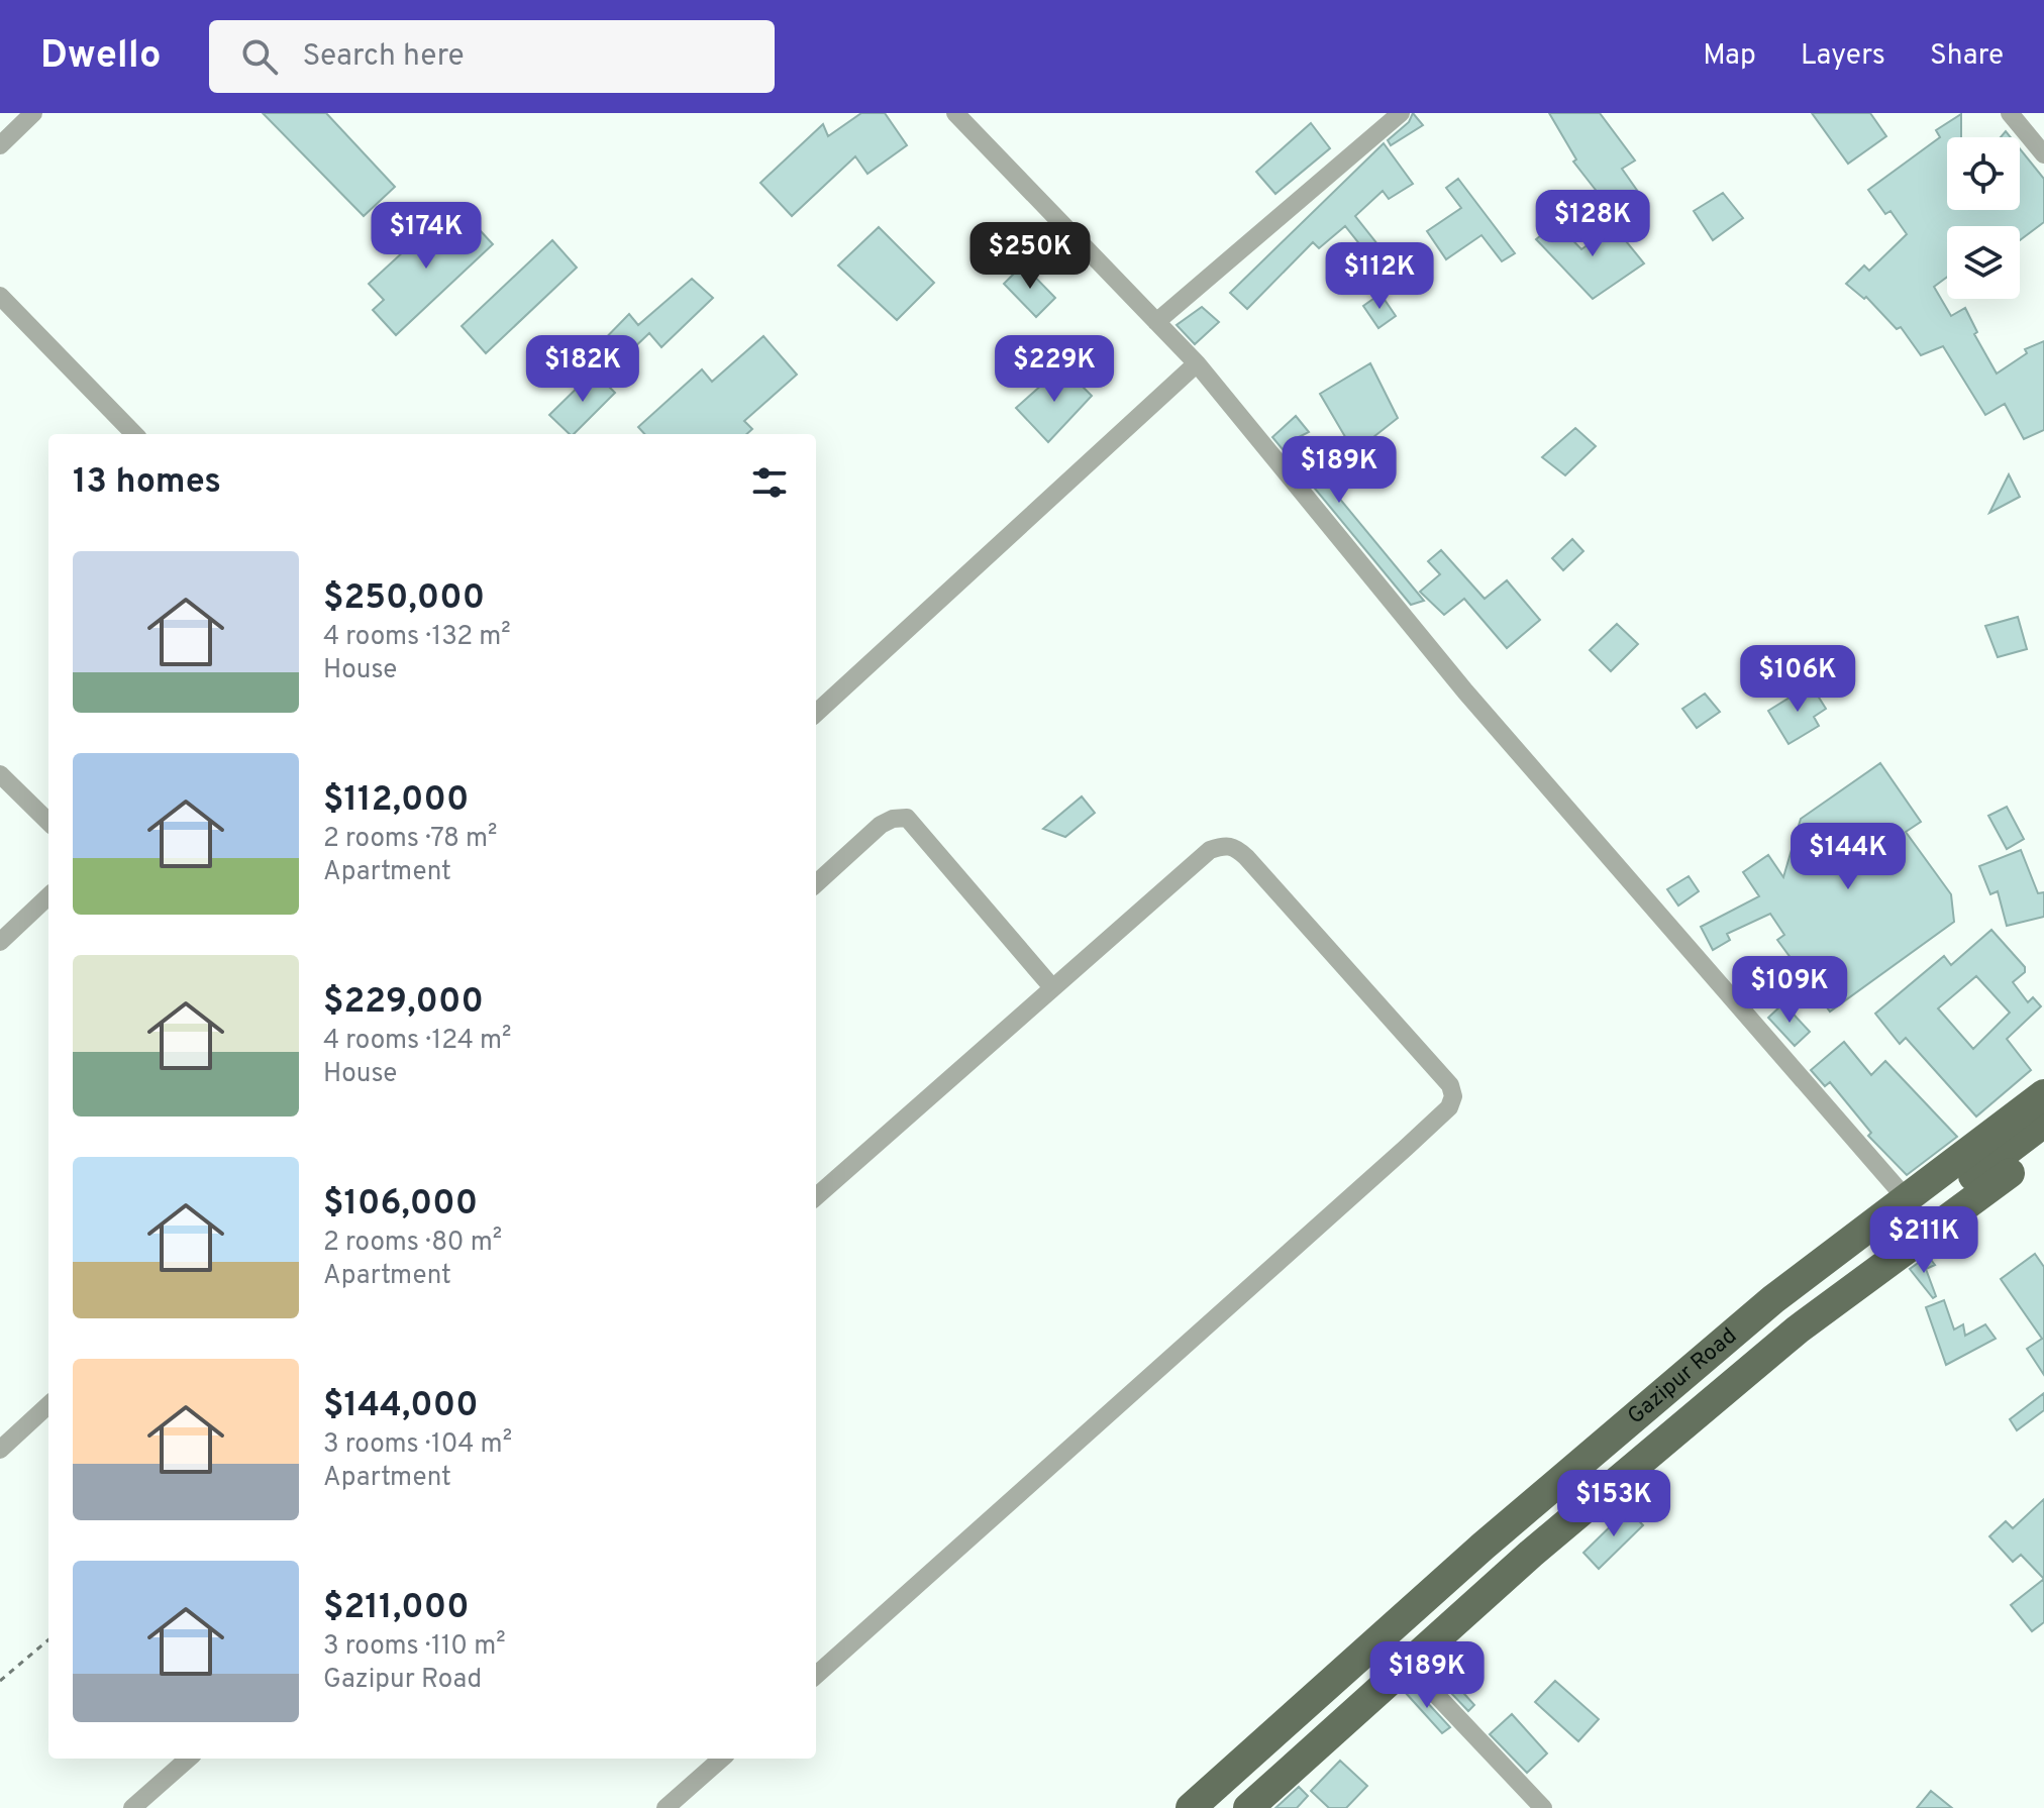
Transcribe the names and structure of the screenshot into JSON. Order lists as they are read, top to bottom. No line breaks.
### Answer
{"streets":{"main road":["Gazipur Road"]},"page":{"header":"Dwello","search":"Search here","nav":["Map","Layers","Share"],"price":["$128K","$174K","$250K","$112K","$182K","$229K","$189K","$106K","$144K","$109K","$211K","$153K","$189K"],"heading":"13 homes","list":[{"name":"$250,000","note":"4 rooms · 132 m² · House"},{"name":"$112,000","note":"2 rooms · 78 m² · Apartment"},{"name":"$229,000","note":"4 rooms · 124 m² · House"},{"name":"$106,000","note":"2 rooms · 80 m² · Apartment"},{"name":"$144,000","note":"3 rooms · 104 m² · Apartment"},{"name":"$211,000","note":"3 rooms · 110 m² · Gazipur Road"}]}}
